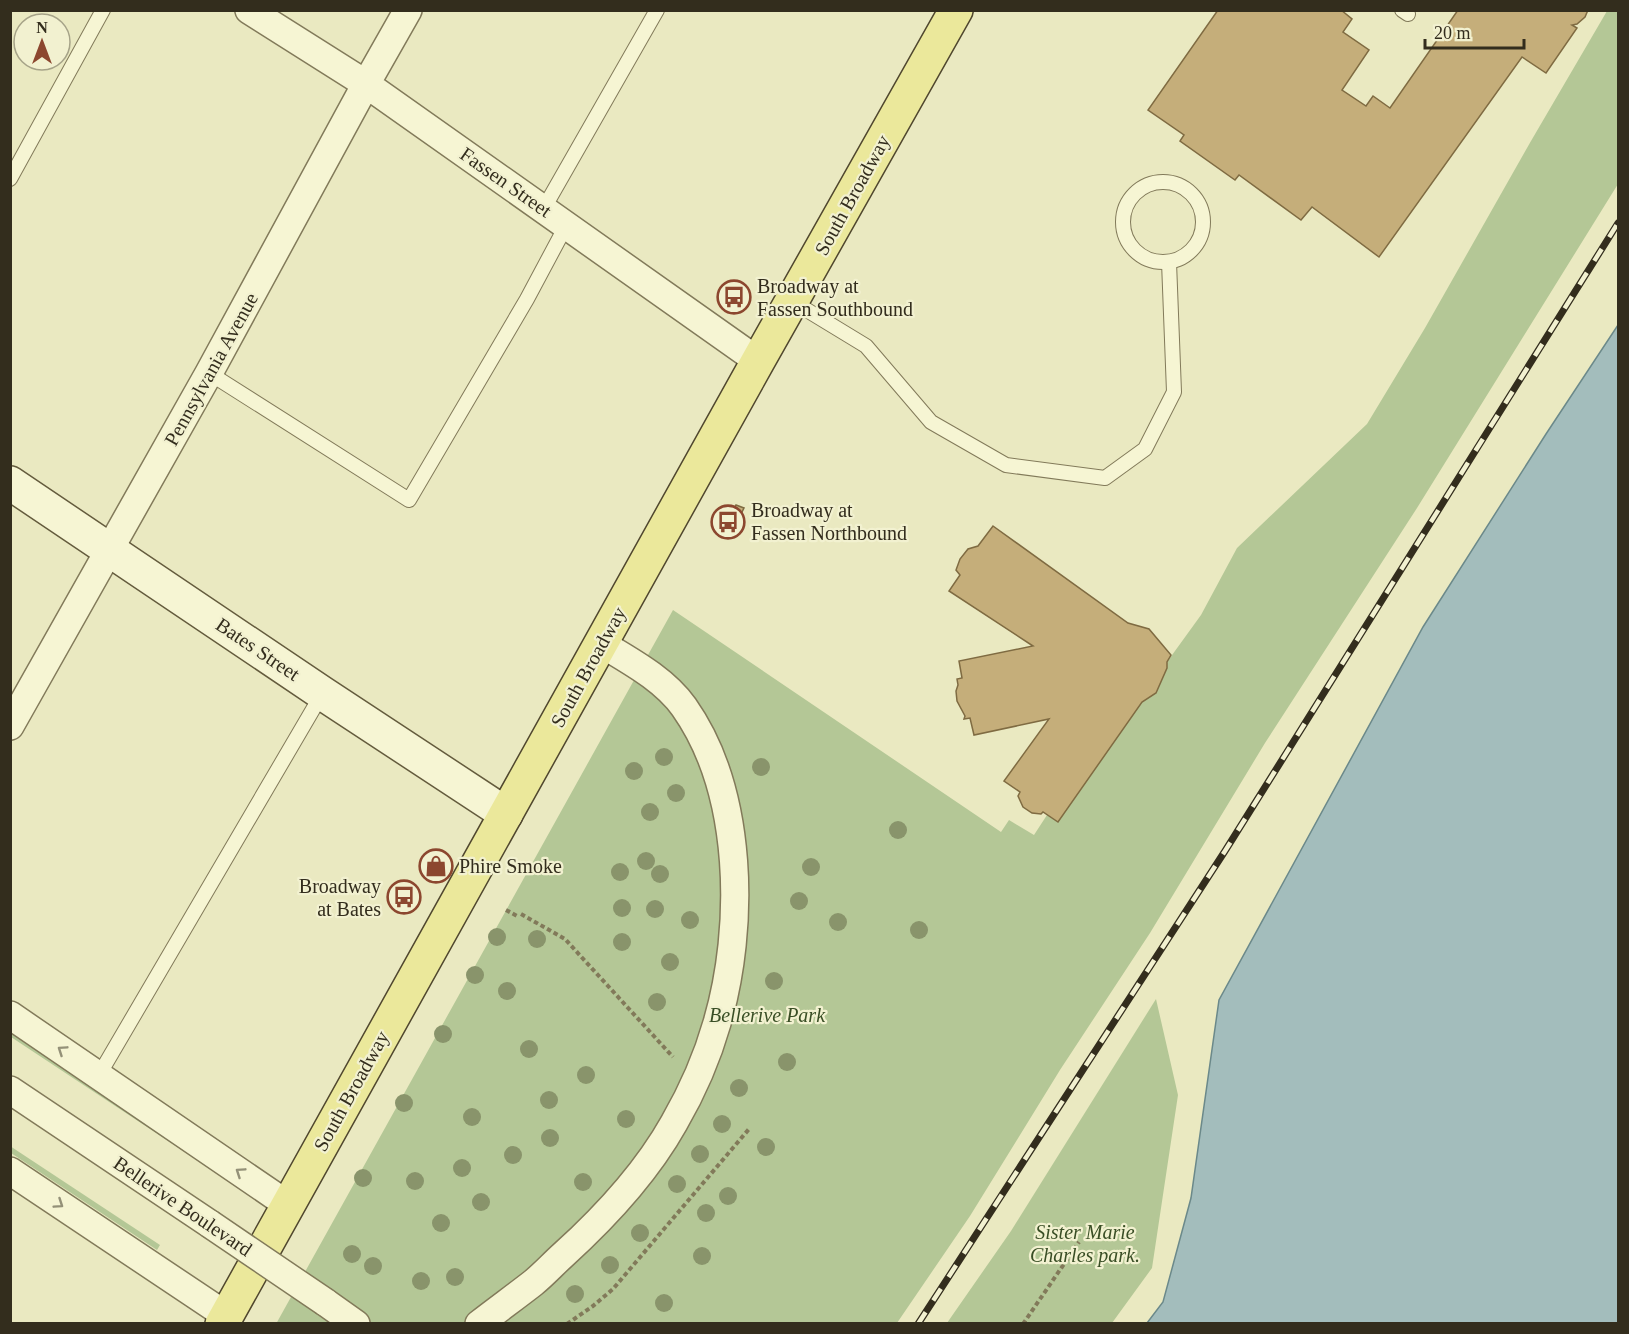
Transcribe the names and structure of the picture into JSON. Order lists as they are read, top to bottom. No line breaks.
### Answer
{"streets":{"main road":["South Broadway","Bates Street"],"street":["Fassen Street","Pennsylvania Avenue","Bellerive Boulevard"]},"crossings":[["Fassen Street","South Broadway"],["Fassen Street","Pennsylvania Avenue"],["South Broadway","Bates Street"],["Pennsylvania Avenue","Bates Street"]],"parks":["Bellerive Park","Sister Marie Charles park."],"places":{"bus stop":["Broadway at Fassen Southbound","Broadway at Fassen Northbound","Broadway at Bates"],"shop":["Phire Smoke"]},"scale_bar":"20 m","north":"top"}
